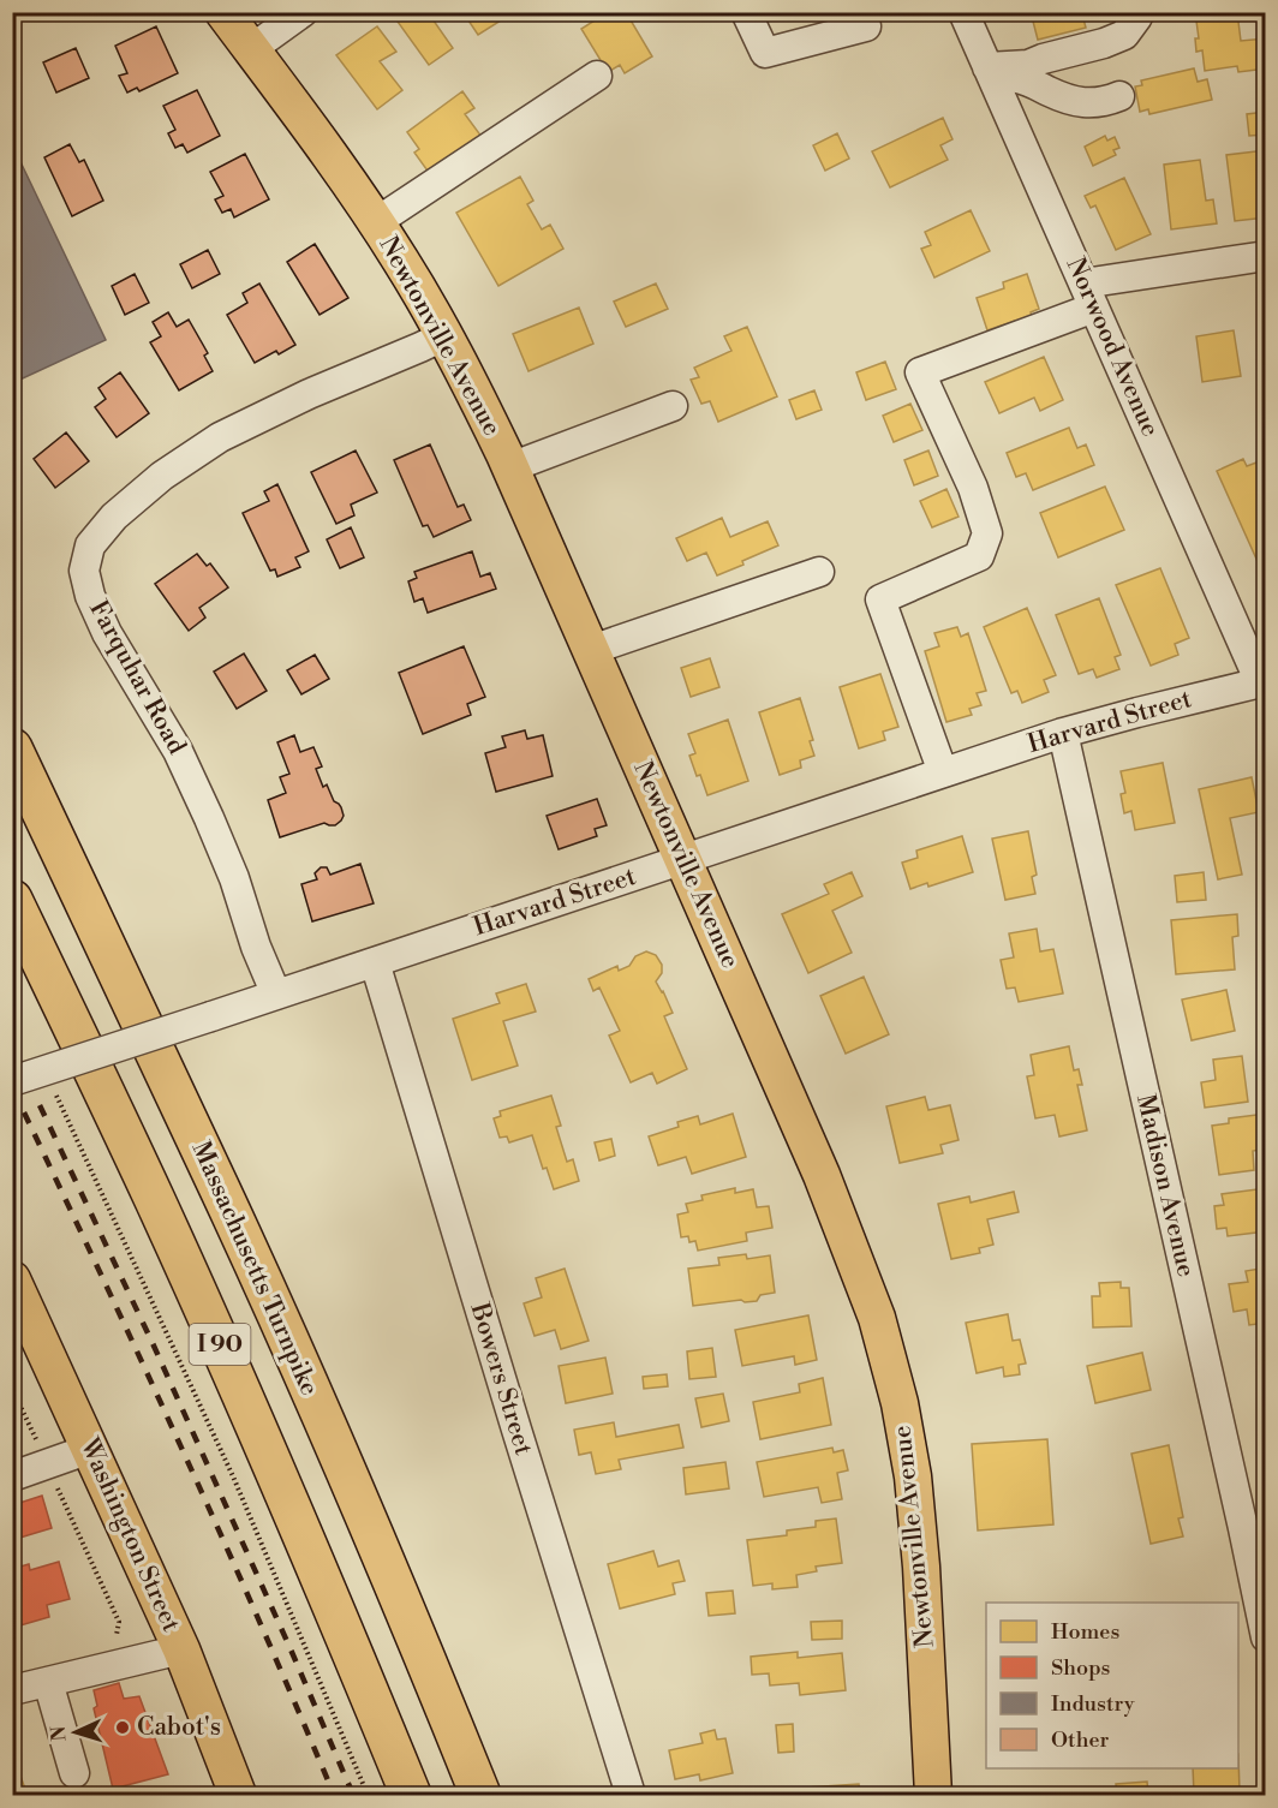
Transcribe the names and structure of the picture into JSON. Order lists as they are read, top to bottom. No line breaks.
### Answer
{"streets":{"highway":["Massachusetts Turnpike","I 90"],"main road":["Newtonville Avenue","Washington Street"],"street":["Norwood Avenue","Farquhar Road","Harvard Street","Madison Avenue","Bowers Street"]},"crossings":[["Newtonville Avenue","Farquhar Road"],["Newtonville Avenue","Harvard Street"],["Norwood Avenue","Harvard Street"],["Farquhar Road","Harvard Street"],["Harvard Street","Madison Avenue"],["Harvard Street","Bowers Street"]],"places":["Cabot's"],"legend":["Homes","Shops","Industry","Other"],"north":"left"}
